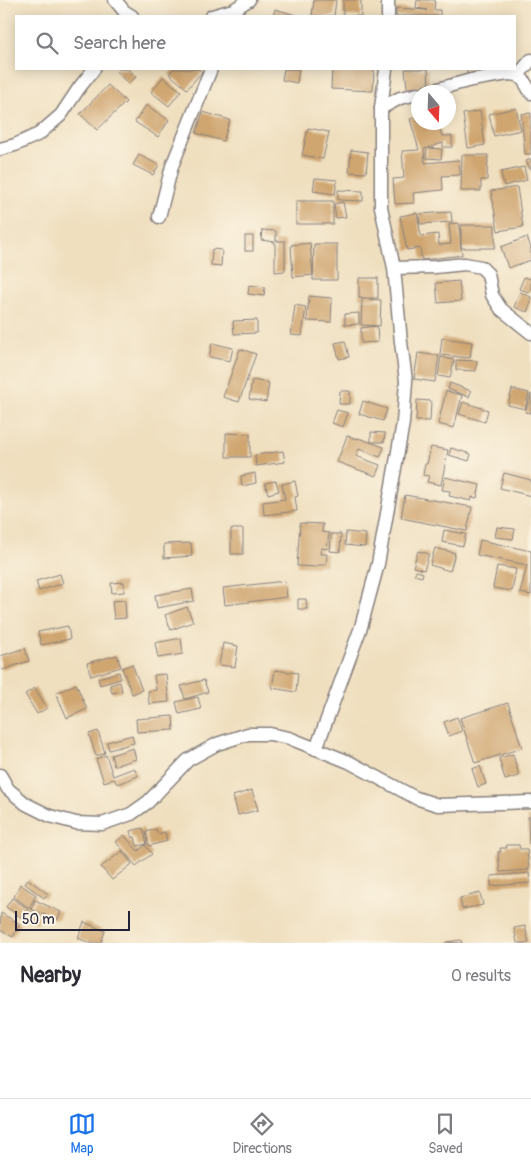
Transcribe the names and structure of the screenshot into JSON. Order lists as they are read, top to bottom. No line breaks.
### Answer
{"scale_bar":"50 m","north":"bottom","page":{"search":"Search here","scale":"50 m","heading":["Nearby","0 results"],"nav":["Map","Directions","Saved"]}}
